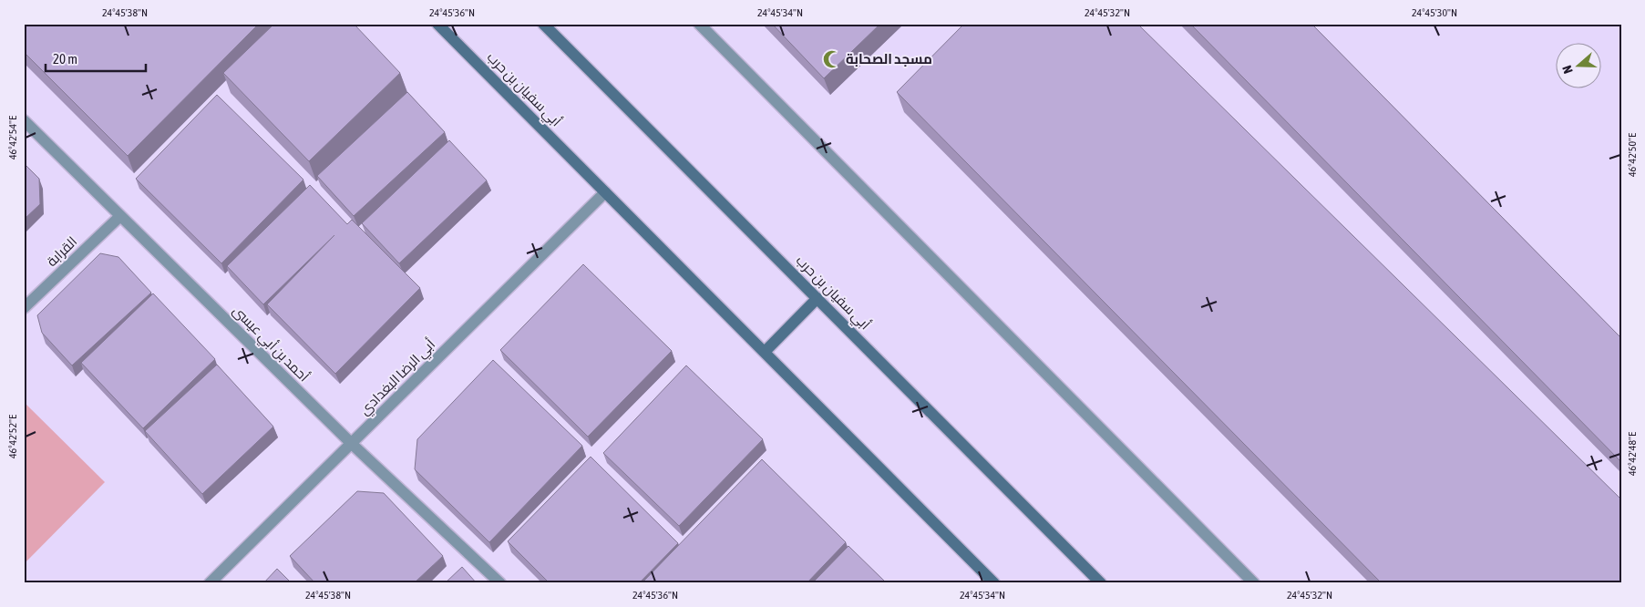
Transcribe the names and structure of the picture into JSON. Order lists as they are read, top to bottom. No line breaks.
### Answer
{"streets":{"street":["أبي سفيان بن حرب","القرابة","أحمد بن أبي عيسى","أبي الرضا البغدادي"]},"crossings":[["أبي سفيان بن حرب","أبي الرضا البغدادي"],["القرابة","أحمد بن أبي عيسى"],["أحمد بن أبي عيسى","أبي الرضا البغدادي"]],"places":{"mosque":["مسجد الصحابة"]},"scale_bar":"20 m","north":"left","coordinates":["24°45'38\"N","24°45'36\"N","24°45'34\"N","24°45'32\"N","24°45'30\"N","46°42'54\"E","46°42'50\"E","46°42'52\"E","46°42'48\"E"]}
